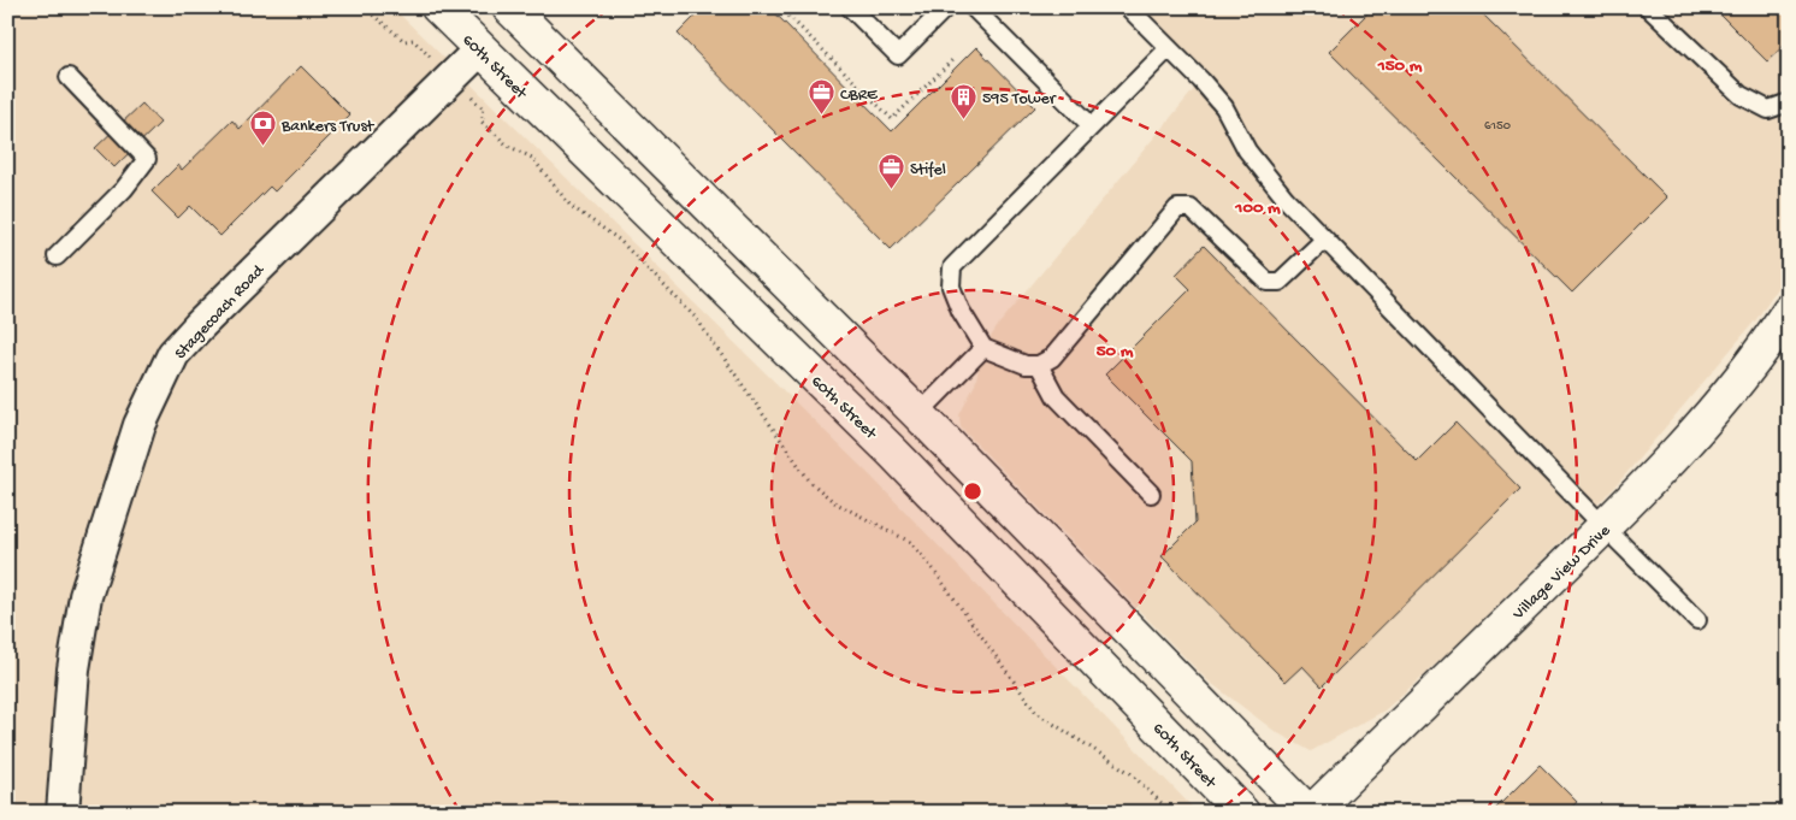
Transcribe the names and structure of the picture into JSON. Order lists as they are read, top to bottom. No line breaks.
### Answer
{"streets":{"street":["60th Street","Stagecoach Road","Village View Drive"]},"crossings":[["60th Street","Stagecoach Road"]],"places":{"office":["CBRE","Stifel"],"building":["595 Tower"],"bank":["Bankers Trust"]},"house_numbers":["6150"],"rings":["150 m","100 m","50 m"]}
